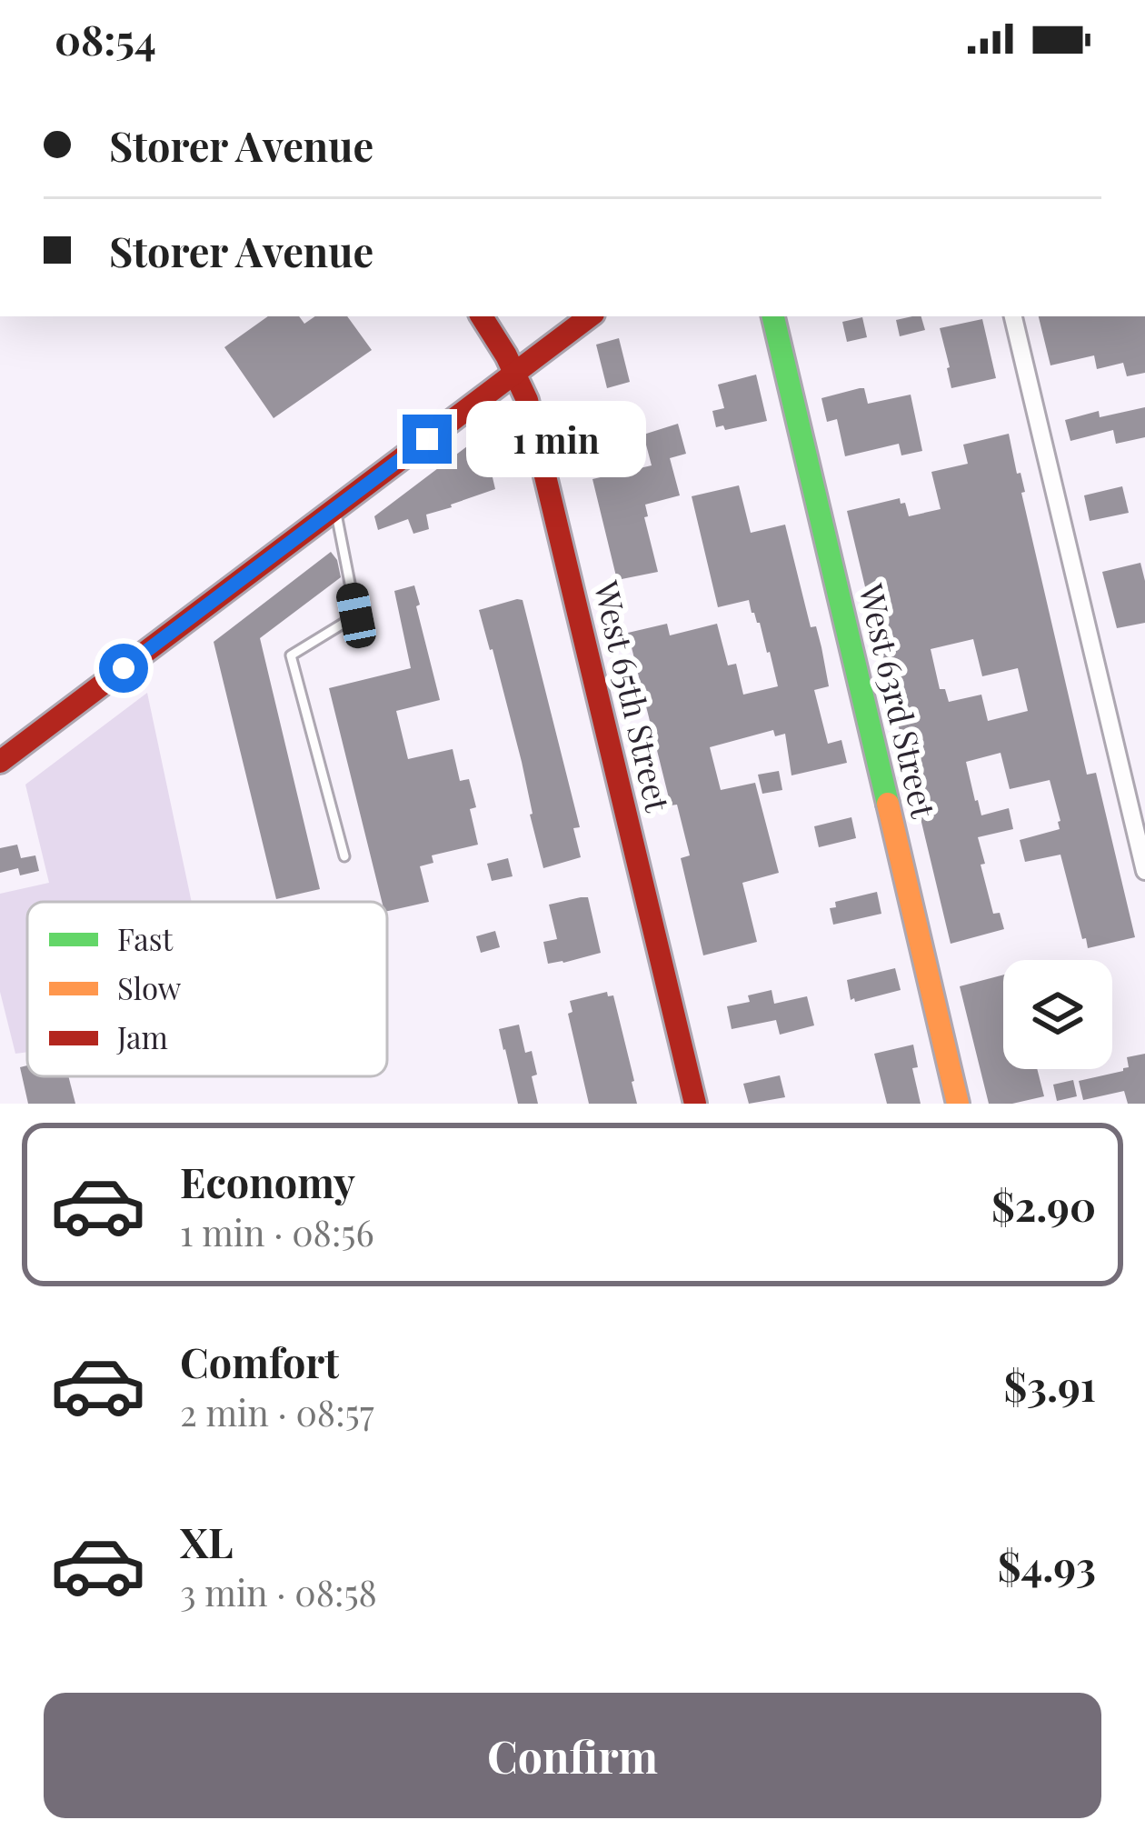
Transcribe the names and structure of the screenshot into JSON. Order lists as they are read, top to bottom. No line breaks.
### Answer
{"streets":{"street":["West 65th Street","West 63rd Street"]},"legend":["Fast","Slow","Jam"],"page":{"status":"08:54","banner":["Storer Avenue","Storer Avenue"],"bubble":"1 min","list":[{"name":"Economy","note":"1 min · 08:56","value":"$2.90"},{"name":"Comfort","note":"2 min · 08:57","value":"$3.91"},{"name":"XL","note":"3 min · 08:58","value":"$4.93"}],"buttons":"Confirm"}}
